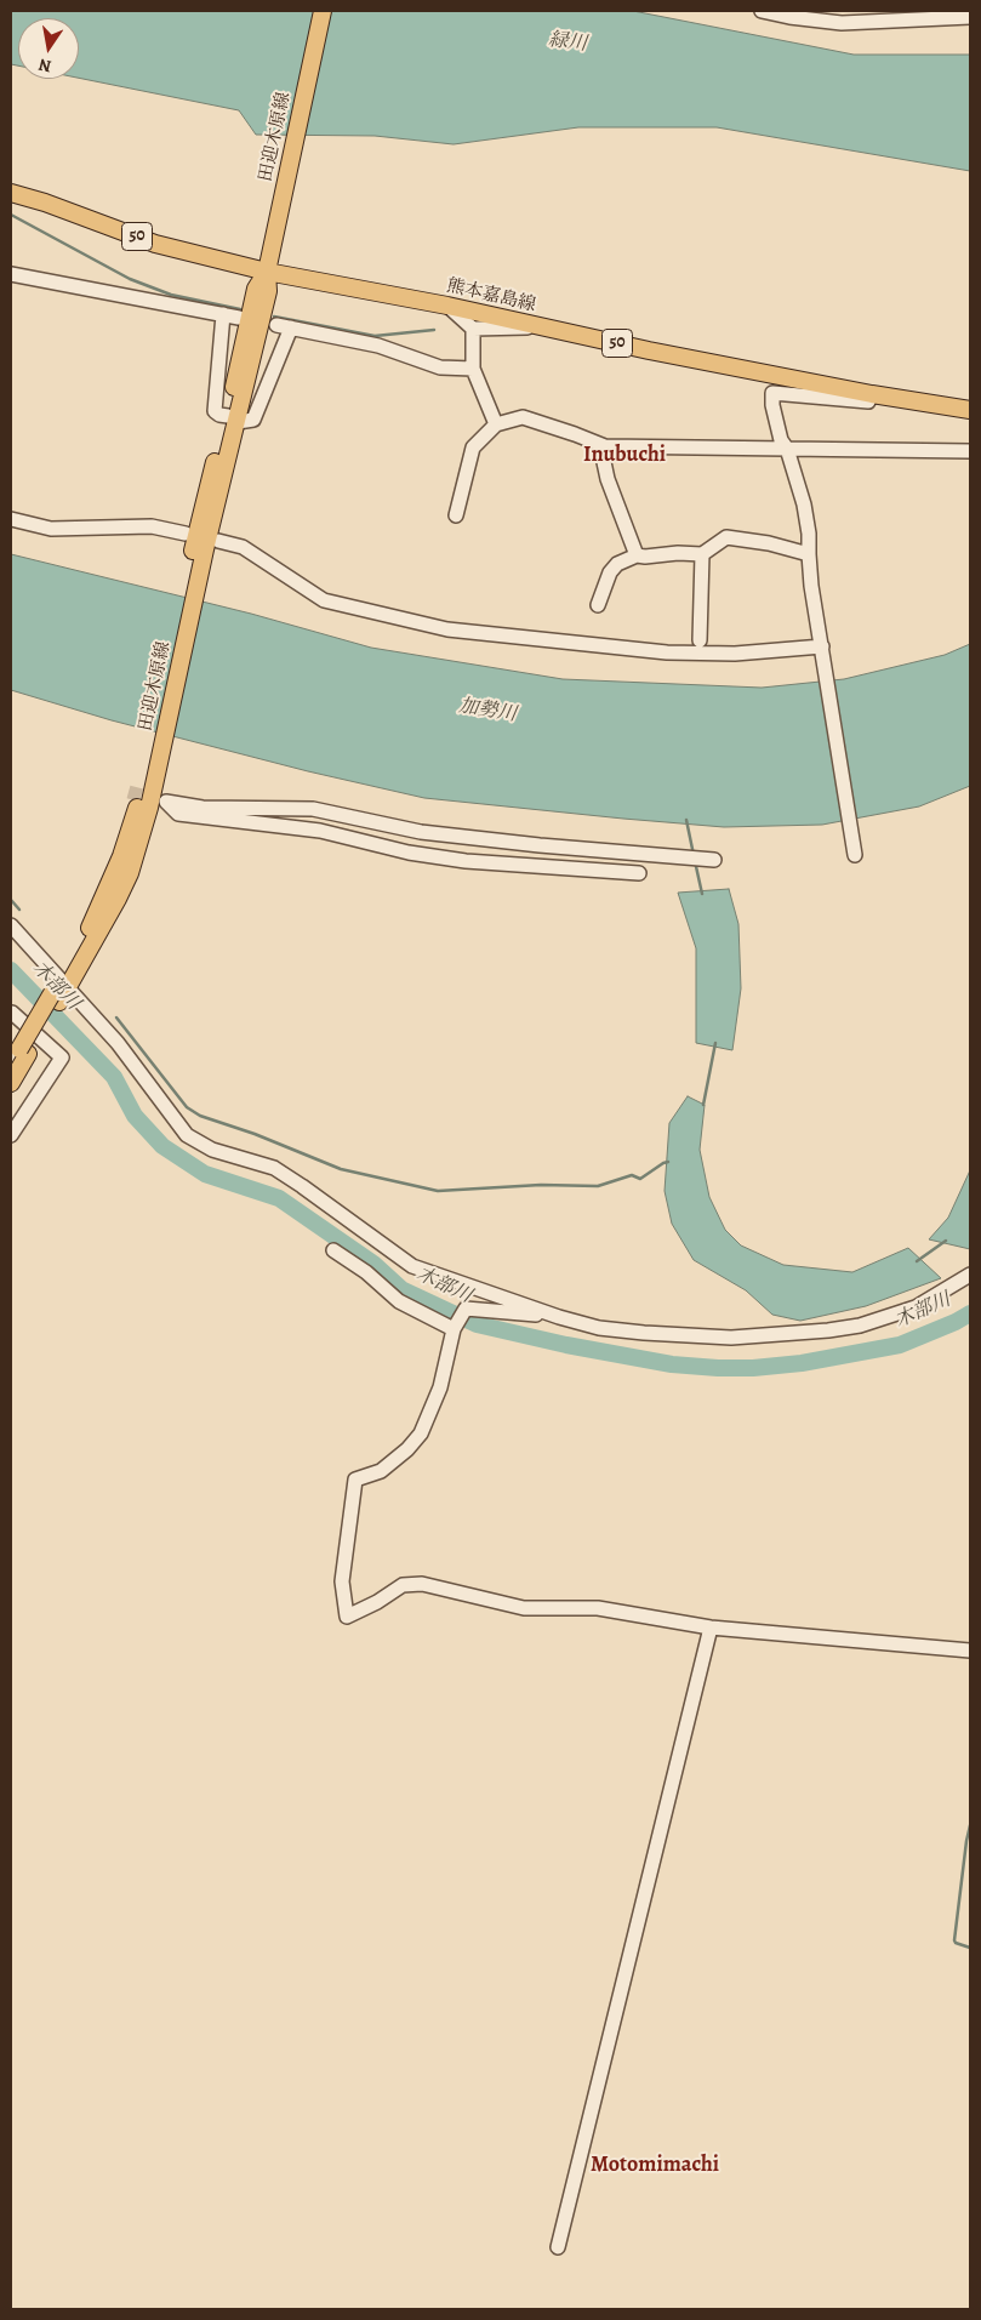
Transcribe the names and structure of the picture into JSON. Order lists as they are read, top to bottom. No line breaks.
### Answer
{"streets":{"main road":["田迎木原線","50","熊本嘉島線"]},"crossings":[["田迎木原線","熊本嘉島線"]],"districts":["Inubuchi","Motomimachi"],"water":["緑川","加勢川","木部川"],"north":"bottom"}
